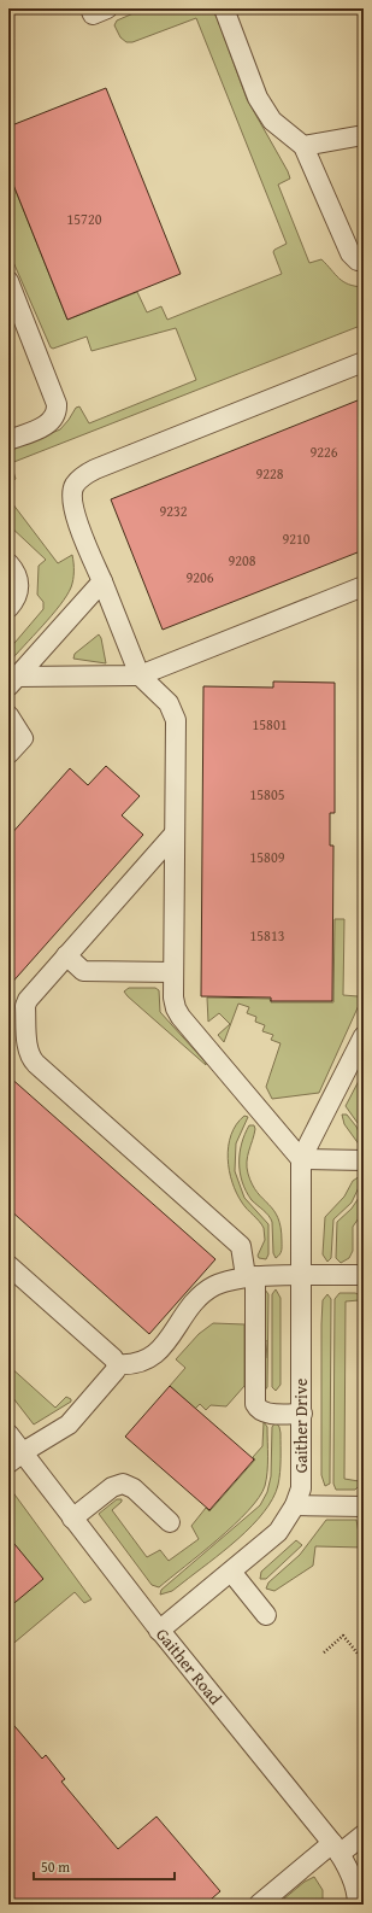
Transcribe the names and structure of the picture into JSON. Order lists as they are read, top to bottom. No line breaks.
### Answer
{"streets":{"street":["Gaither Drive","Gaither Road"]},"crossings":[["Gaither Drive","Gaither Road"]],"house_numbers":["15720","9226","9228","9232","9210","9208","9206","15801","15805","15809","15813"],"scale_bar":"50 m"}
